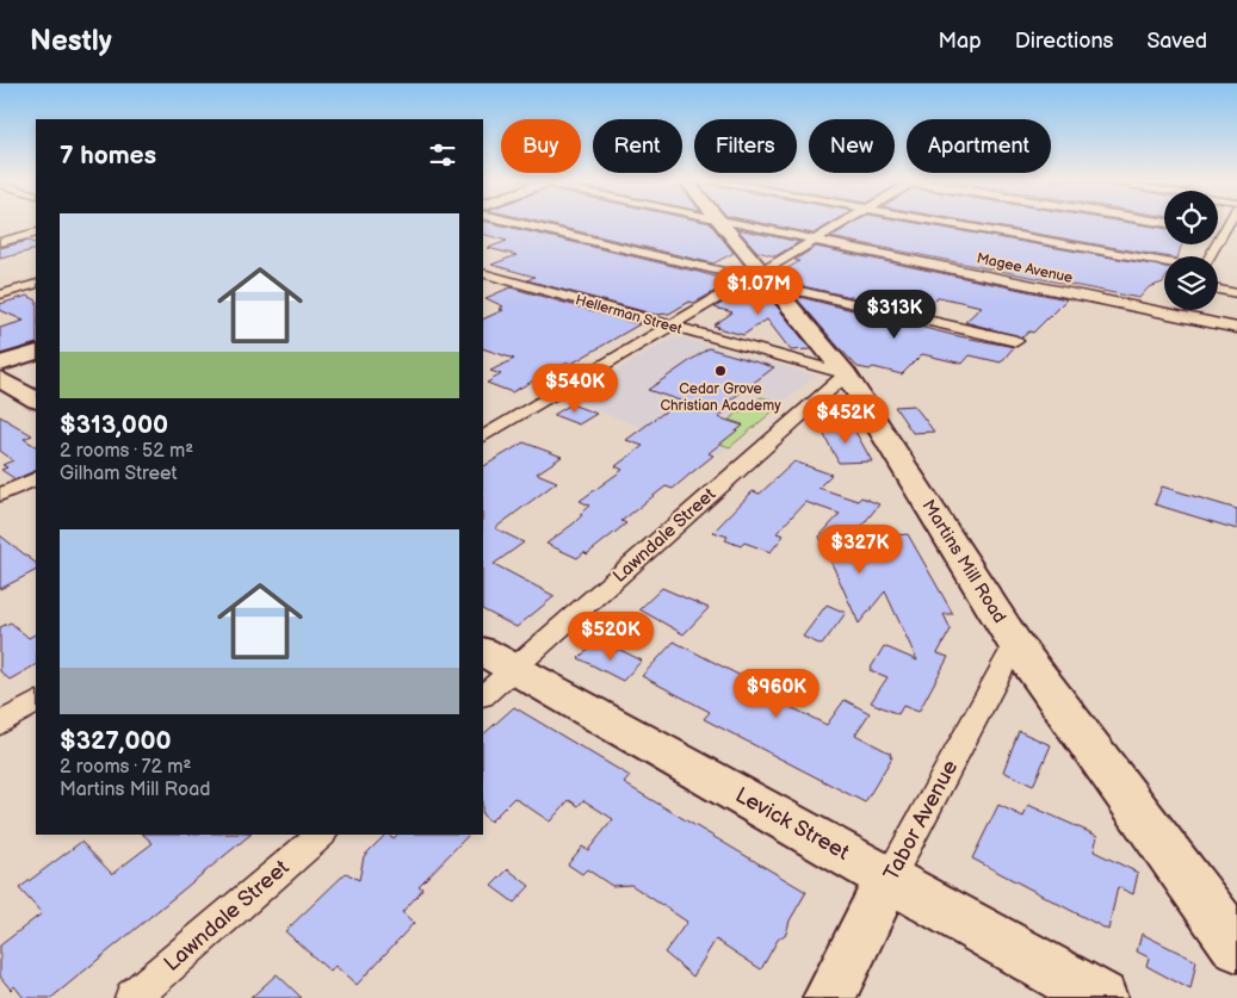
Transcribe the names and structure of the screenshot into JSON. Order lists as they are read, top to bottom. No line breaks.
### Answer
{"streets":{"street":["Magee Avenue","Hellerman Street","Lawndale Street","Martins Mill Road","Tabor Avenue","Levick Street"]},"crossings":[["Hellerman Street","Lawndale Street"],["Hellerman Street","Martins Mill Road"],["Lawndale Street","Martins Mill Road"],["Lawndale Street","Levick Street"],["Martins Mill Road","Tabor Avenue"],["Tabor Avenue","Levick Street"]],"places":["Cedar Grove Christian Academy"],"page":{"header":"Nestly","nav":["Map","Directions","Saved"],"chip":["Buy","Rent","Filters","New","Apartment"],"heading":"7 homes","list":[{"name":"$313,000","note":"2 rooms · 52 m² · Gilham Street"},{"name":"$327,000","note":"2 rooms · 72 m² · Martins Mill Road"}],"price":["$1.07M","$313K","$540K","$452K","$327K","$520K","$960K"]}}
